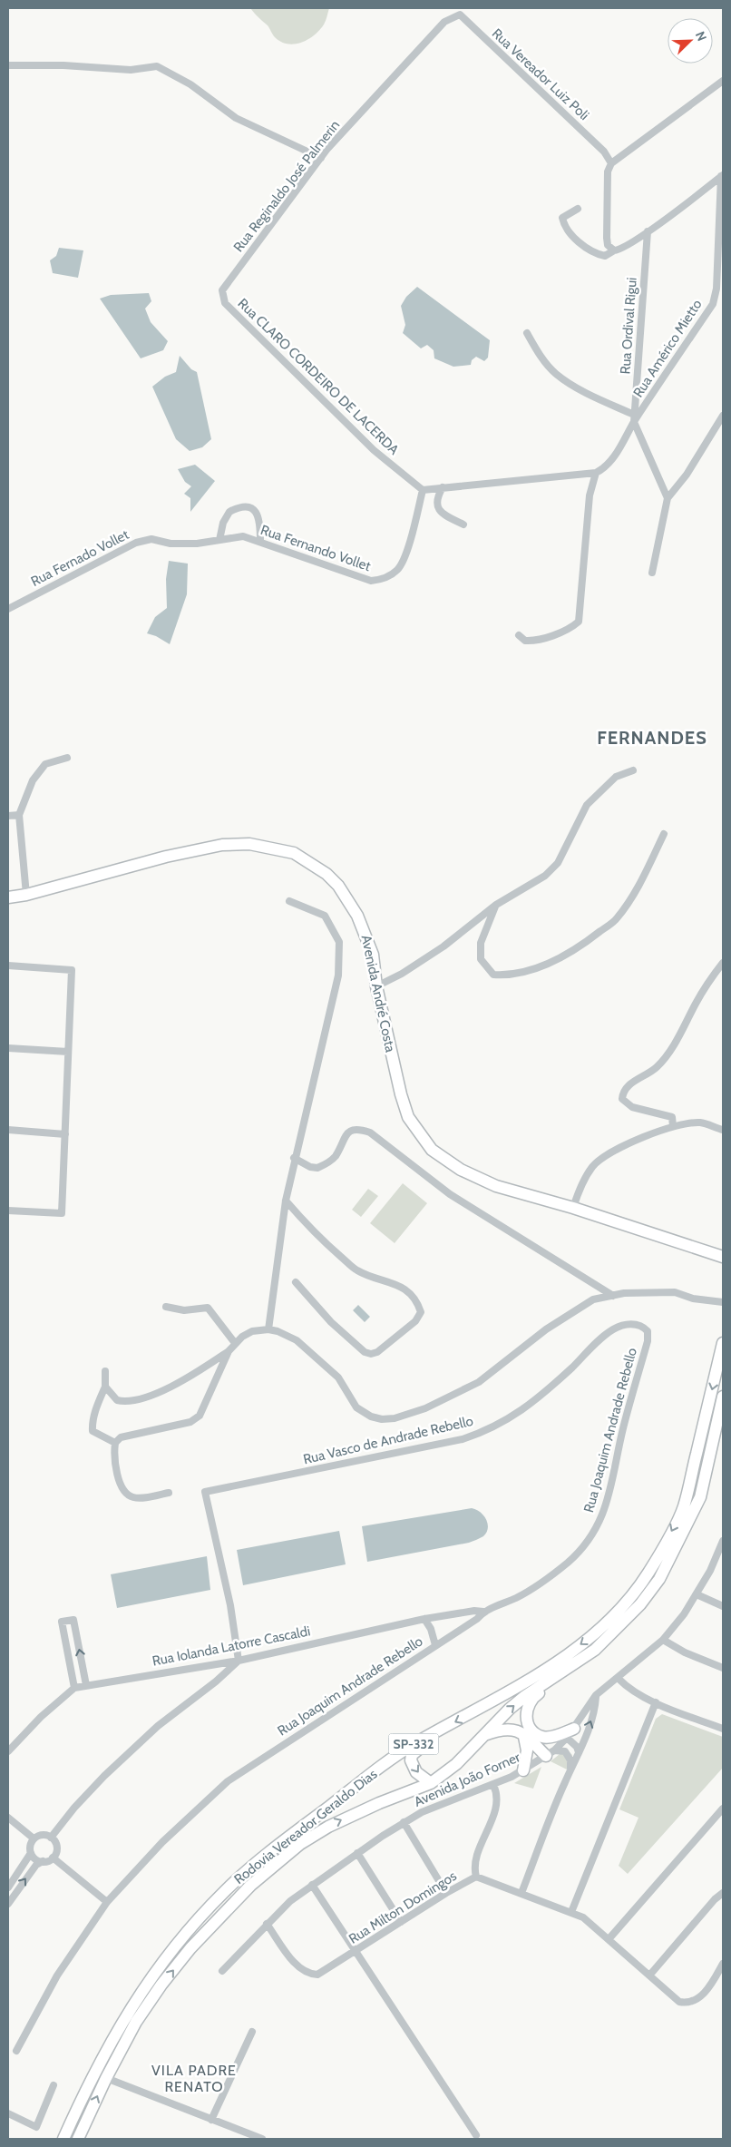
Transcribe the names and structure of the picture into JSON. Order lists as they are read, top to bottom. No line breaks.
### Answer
{"streets":{"main road":["Avenida André Costa","SP-332","Rodovia Vereador Geraldo Dias"],"street":["Rua Vereador Luiz Poli","Rua Reginaldo José Palmerin","Rua Ordival Rigui","Rua Américo Mietto","Rua CLARO CORDEIRO DE LACERDA","Rua Fernando Vollet","Rua Fernado Vollet","Rua Joaquim Andrade Rebello","Rua Vasco de Andrade Rebello","Rua Iolanda Latorre Cascaldi","Avenida João Forner","Rua Milton Domingos"]},"crossings":[["Rua Vereador Luiz Poli","Rua Reginaldo José Palmerin"],["Rua Reginaldo José Palmerin","Rua CLARO CORDEIRO DE LACERDA"],["Rua Ordival Rigui","Rua Américo Mietto"],["Rua CLARO CORDEIRO DE LACERDA","Rua Fernando Vollet"],["Rua Fernando Vollet","Rua Fernado Vollet"],["Rua Joaquim Andrade Rebello","Rua Vasco de Andrade Rebello"],["Rua Joaquim Andrade Rebello","Rua Iolanda Latorre Cascaldi"],["Rua Vasco de Andrade Rebello","Rua Iolanda Latorre Cascaldi"],["Avenida João Forner","Rua Milton Domingos"]],"districts":["FERNANDES","VILA PADRE RENATO"],"north":"top right"}
